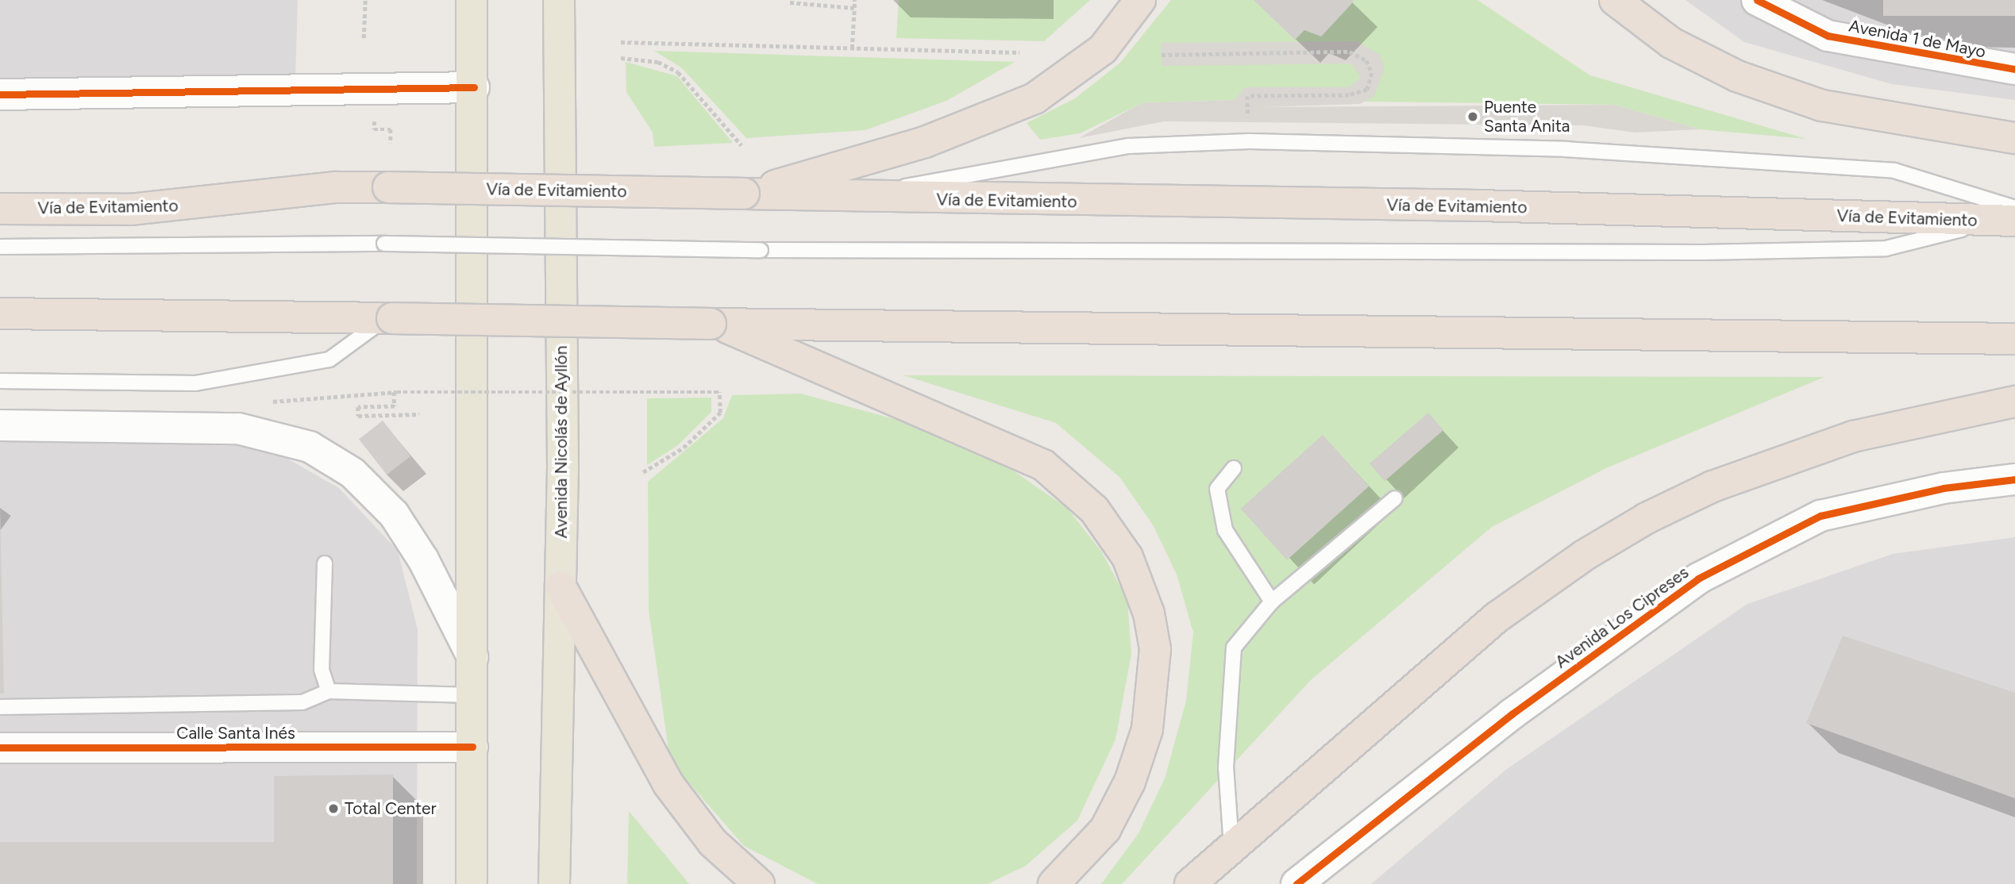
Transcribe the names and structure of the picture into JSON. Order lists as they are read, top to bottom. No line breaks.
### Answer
{"streets":{"highway":["Vía de Evitamiento"],"main road":["Avenida Nicolás de Ayllón"],"street":["Avenida 1 de Mayo","Avenida Los Cipreses","Calle Santa Inés"]},"places":["Puente Santa Anita","Total Center"]}
